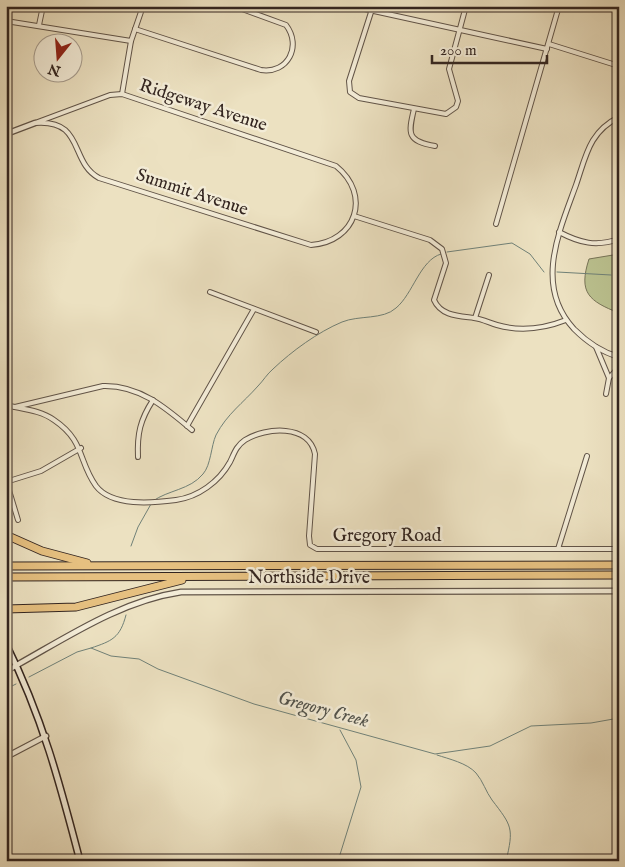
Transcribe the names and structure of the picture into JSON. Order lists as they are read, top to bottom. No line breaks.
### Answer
{"streets":{"street":["Ridgeway Avenue","Summit Avenue","Gregory Road","Northside Drive"]},"crossings":[["Ridgeway Avenue","Summit Avenue"]],"water":["Gregory Creek"],"scale_bar":"200 m","north":"bottom"}
